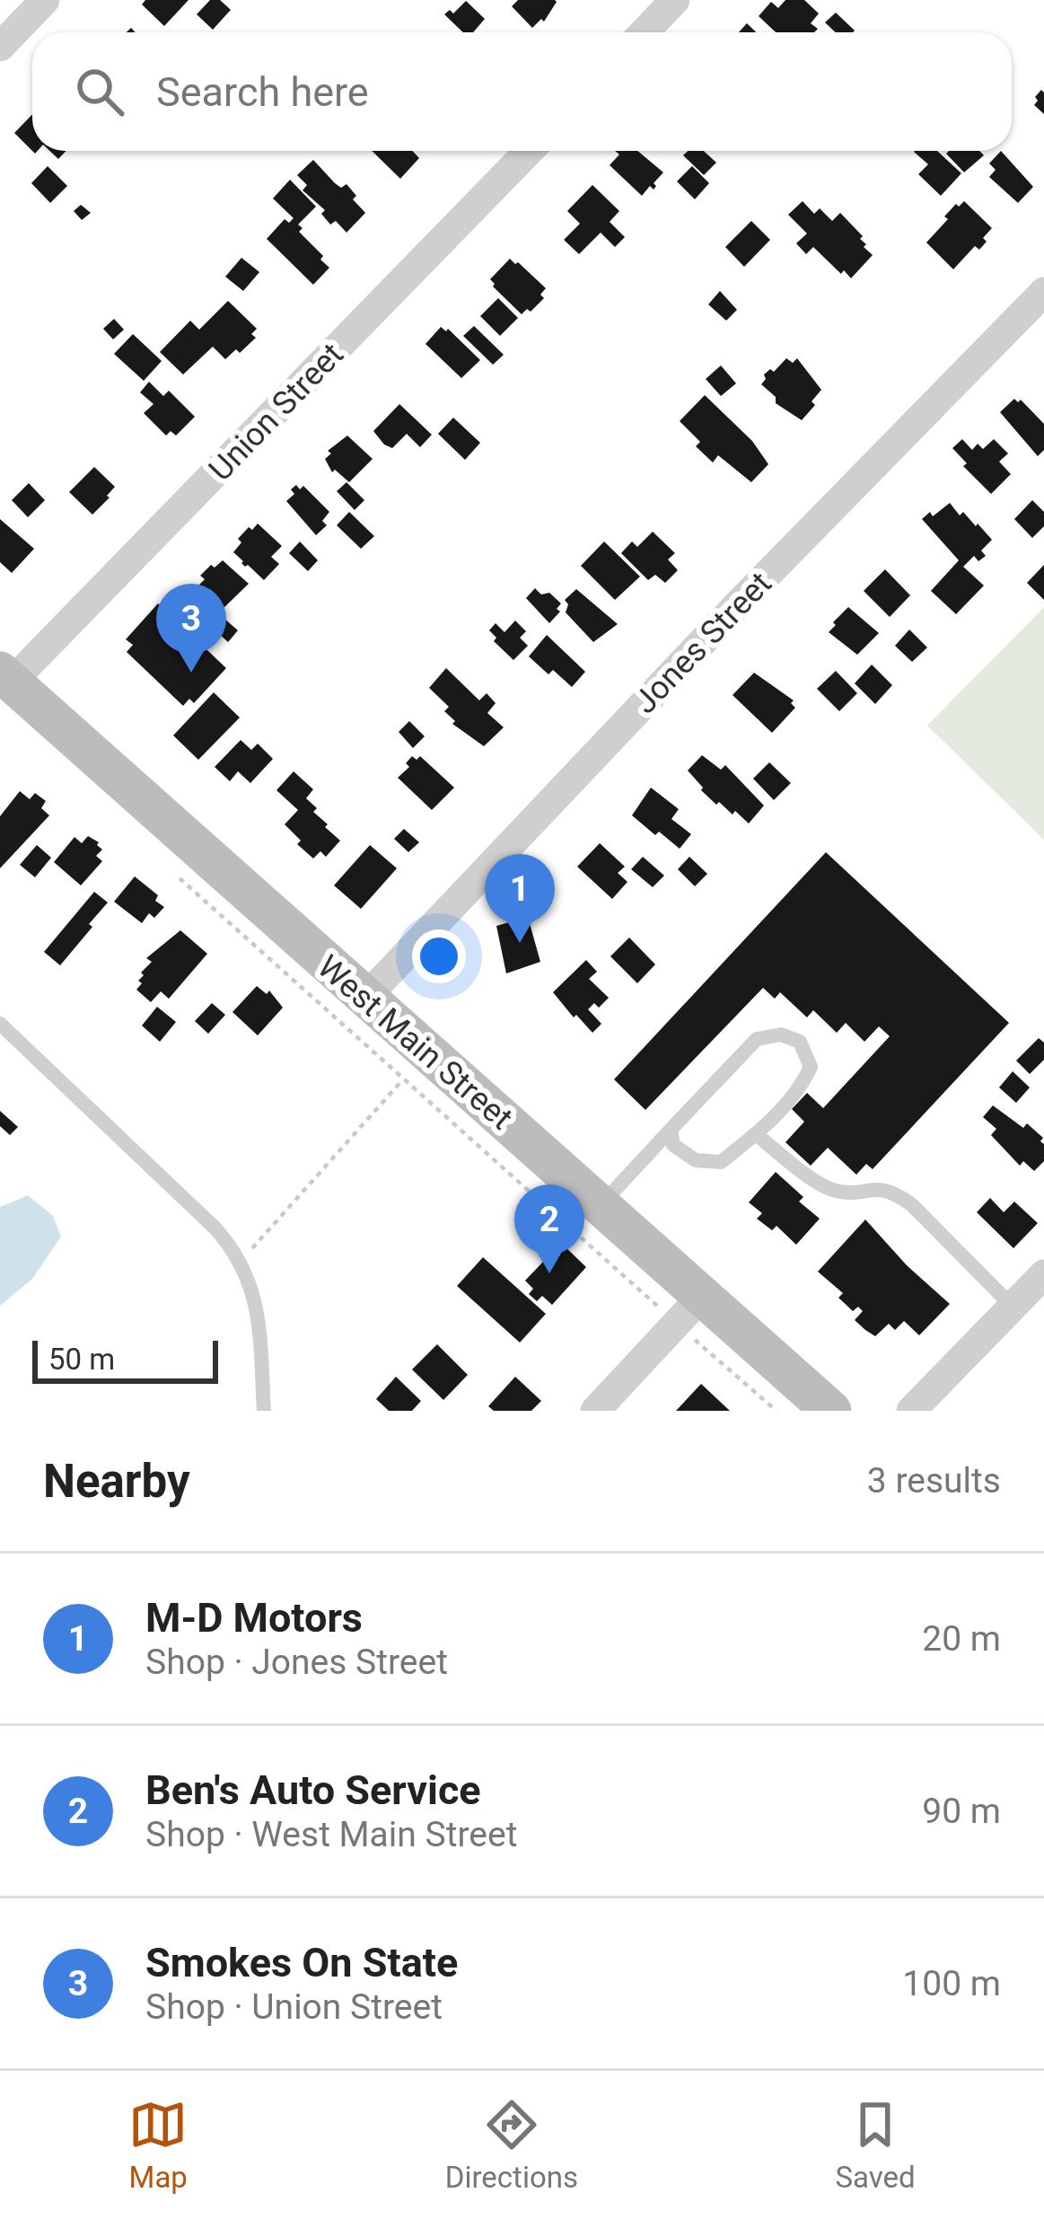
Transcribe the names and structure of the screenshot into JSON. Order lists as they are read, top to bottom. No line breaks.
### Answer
{"streets":{"main road":["West Main Street"],"street":["Union Street","Jones Street"]},"crossings":[["Union Street","West Main Street"],["Jones Street","West Main Street"]],"scale_bar":"50 m","page":{"search":"Search here","pins":["3","1","2"],"scale":"50 m","heading":["Nearby","3 results"],"list":[{"mark":"1","name":"M-D Motors","note":"Shop · Jones Street","value":"20 m"},{"mark":"2","name":"Ben's Auto Service","note":"Shop · West Main Street","value":"90 m"},{"mark":"3","name":"Smokes On State","note":"Shop · Union Street","value":"100 m"}],"nav":["Map","Directions","Saved"]}}
